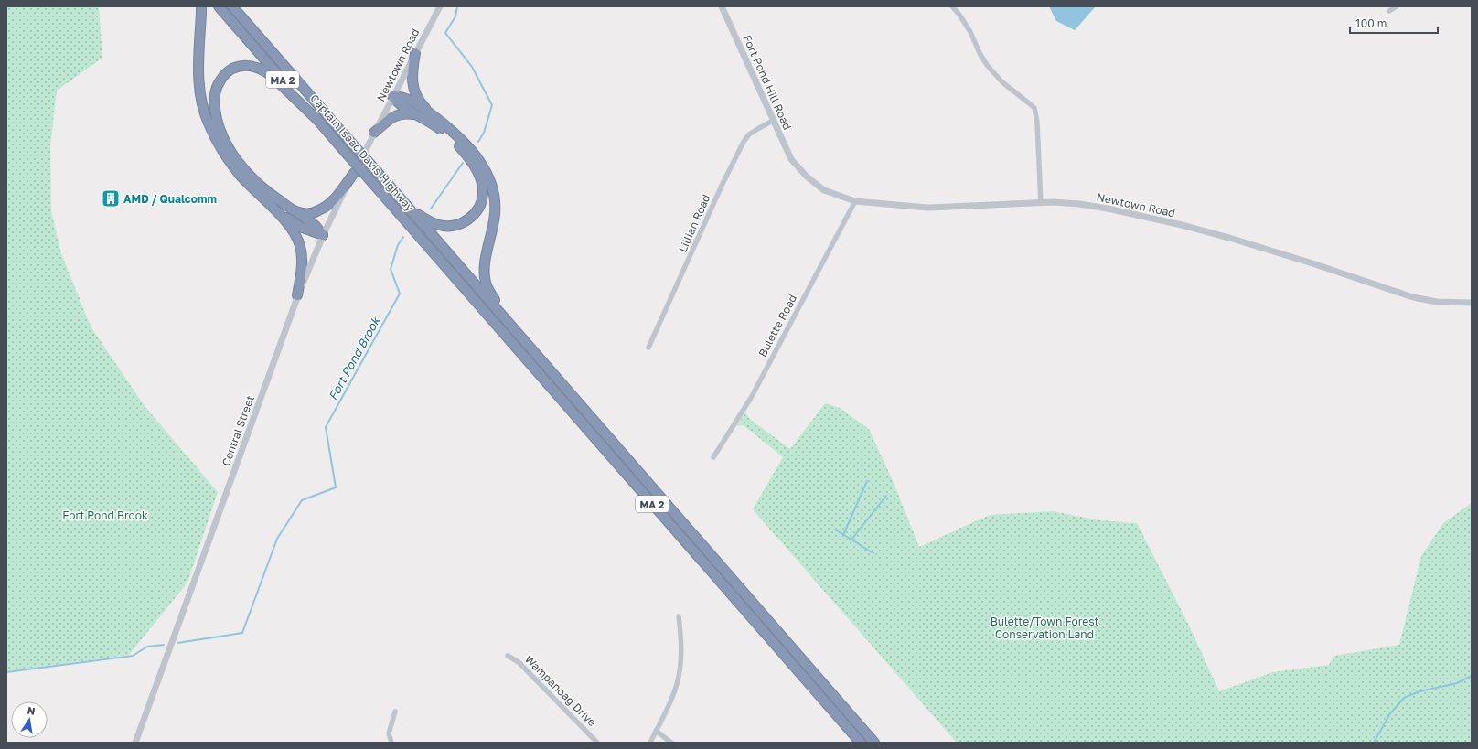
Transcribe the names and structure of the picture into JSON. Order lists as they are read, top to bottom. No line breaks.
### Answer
{"streets":{"highway":["MA 2","Captain Isaac Davis Highway"],"street":["Newtown Road","Fort Pond Hill Road","Lillian Road","Bulette Road","Central Street","Wampanoag Drive"]},"crossings":[["Newtown Road","Fort Pond Hill Road"],["Newtown Road","Bulette Road"],["Newtown Road","Central Street"],["MA 2","Captain Isaac Davis Highway"],["Fort Pond Hill Road","Lillian Road"]],"water":["Fort Pond Brook"],"parks":["Fort Pond Brook","Bulette/Town Forest Conservation Land"],"places":{"building":["AMD / Qualcomm"]},"scale_bar":"100 m","north":"top"}
